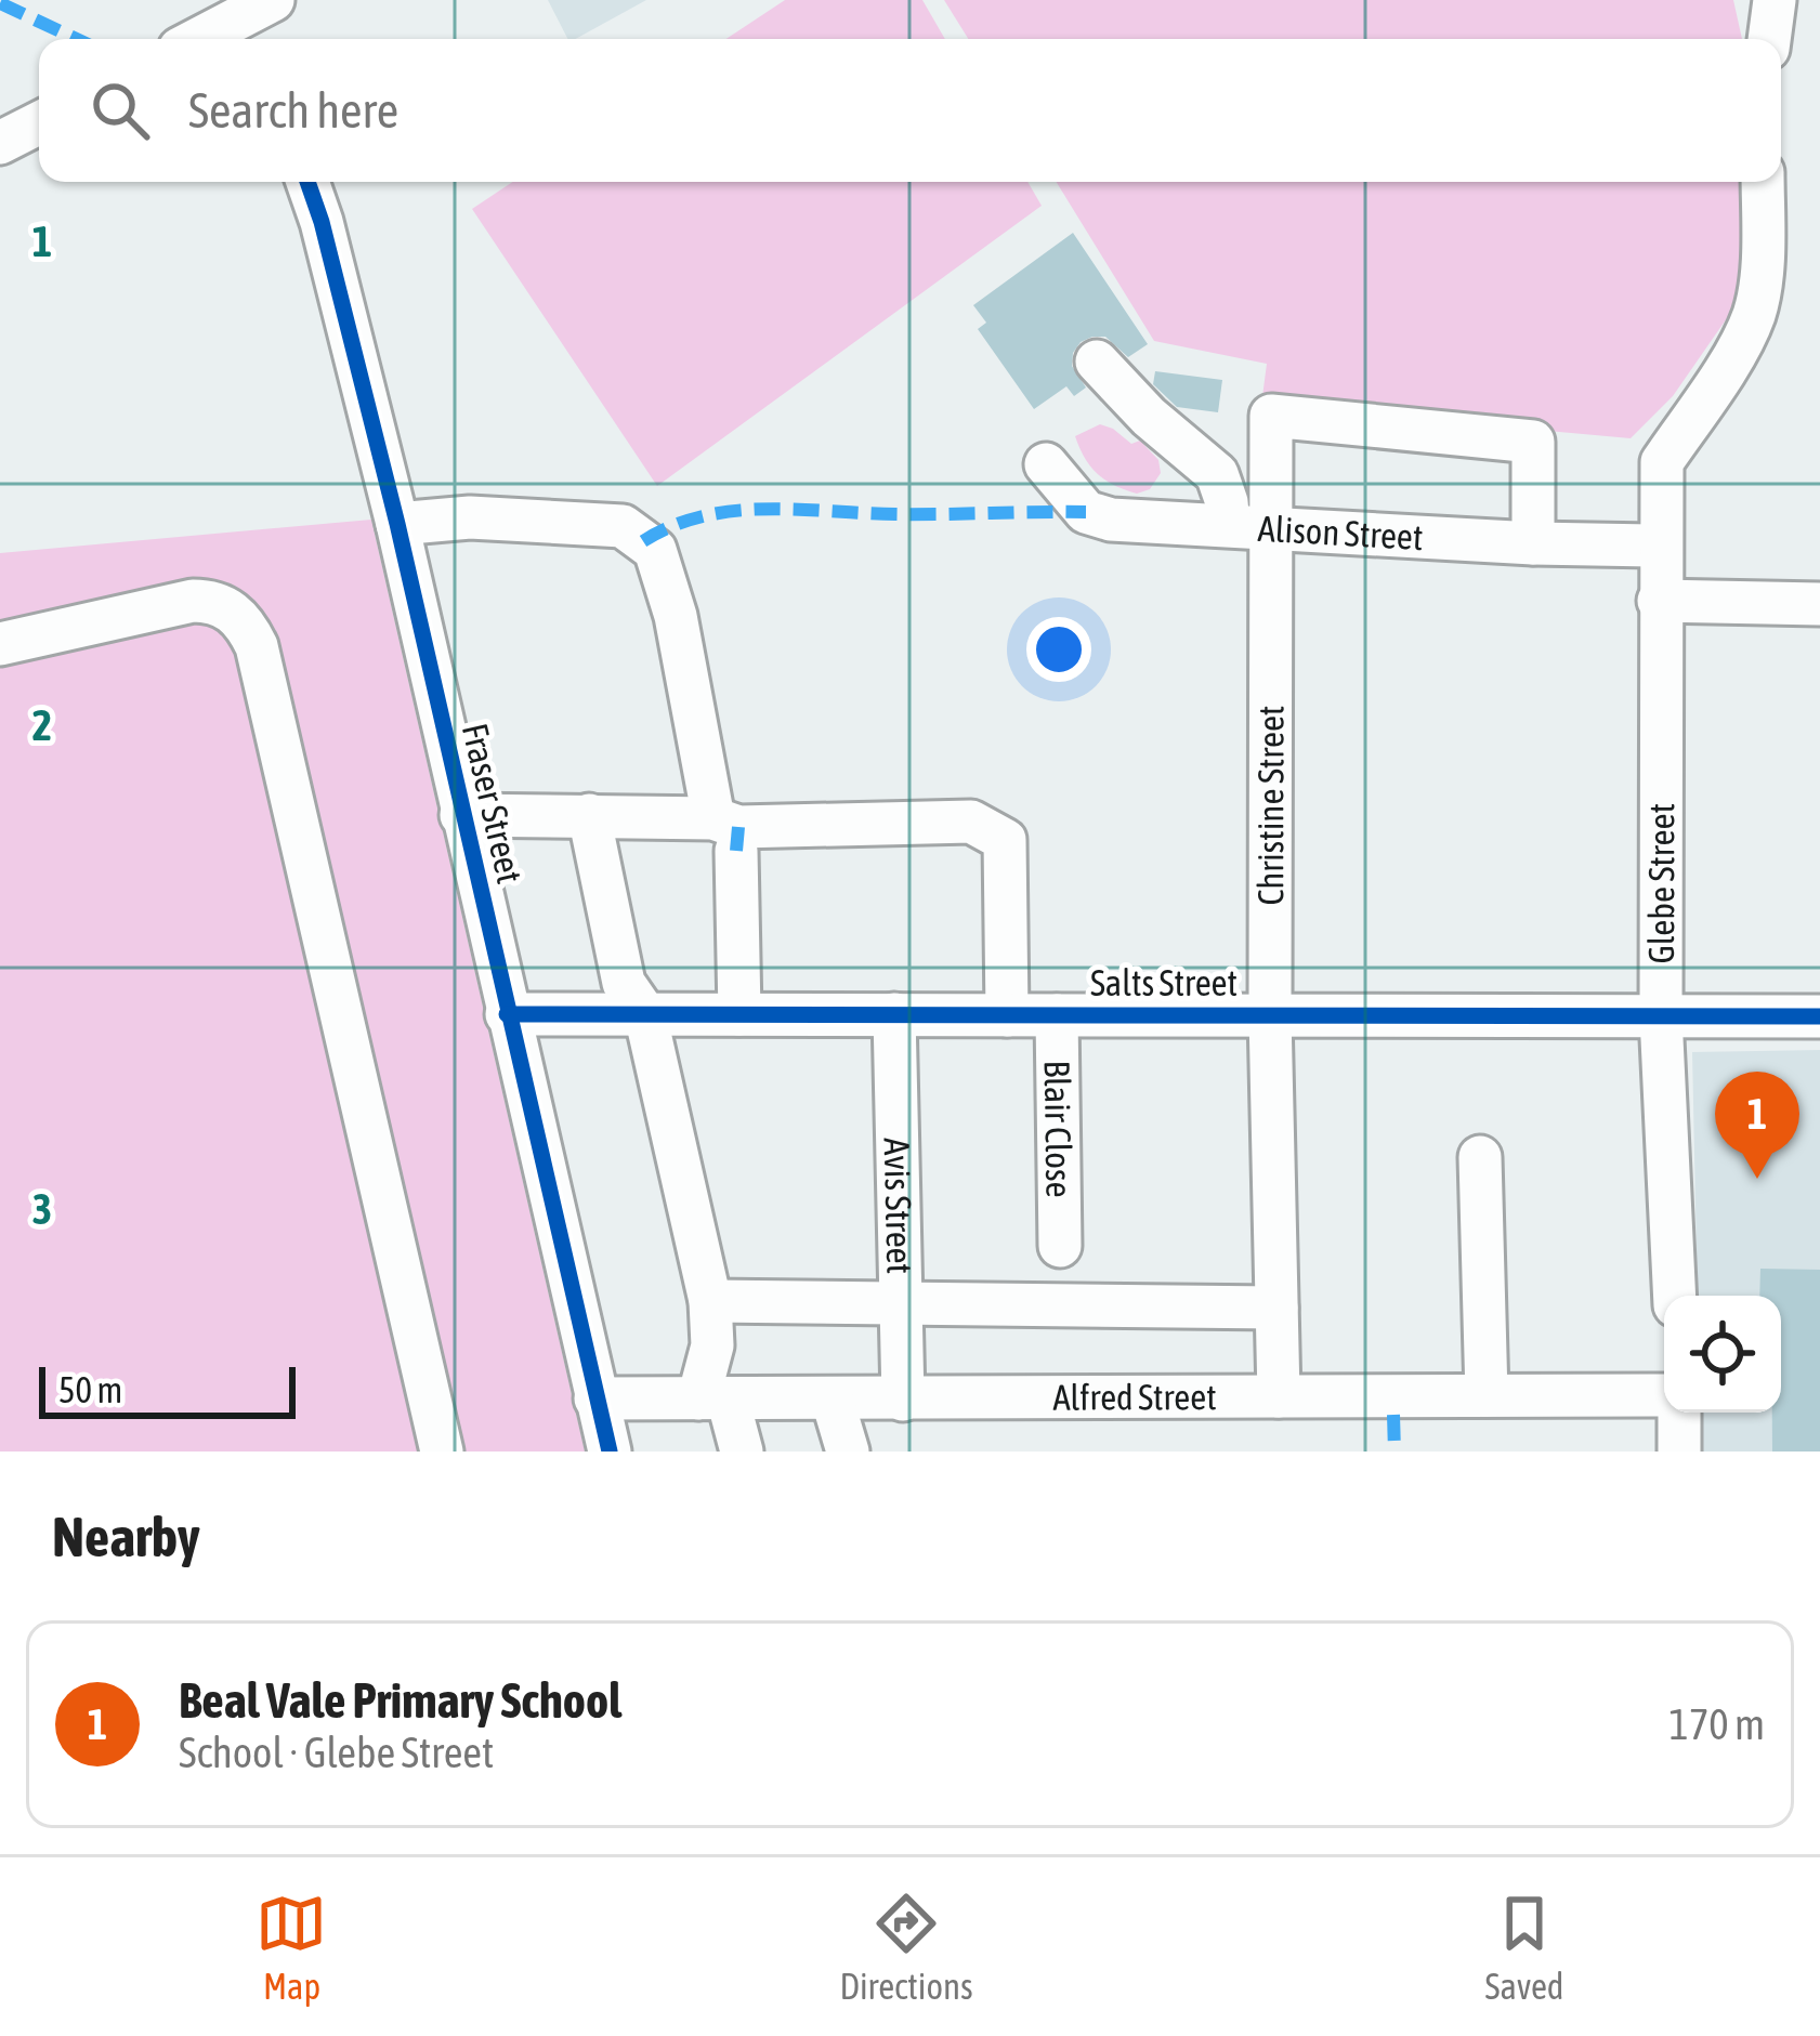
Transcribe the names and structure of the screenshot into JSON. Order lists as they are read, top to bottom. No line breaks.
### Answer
{"streets":{"street":["Alison Street","Fraser Street","Christine Street","Glebe Street","Salts Street","Blair Close","Avis Street","Alfred Street"]},"crossings":[["Alison Street","Christine Street"],["Alison Street","Glebe Street"],["Fraser Street","Salts Street"],["Fraser Street","Alfred Street"],["Christine Street","Salts Street"],["Christine Street","Alfred Street"],["Glebe Street","Salts Street"],["Salts Street","Blair Close"],["Salts Street","Avis Street"],["Avis Street","Alfred Street"]],"scale_bar":"50 m","page":{"search":"Search here","pins":"1","scale":"50 m","heading":"Nearby","list":[{"mark":"1","name":"Beal Vale Primary School","note":"School · Glebe Street","value":"170 m"}],"nav":["Map","Directions","Saved"]},"grid":{"rows":["1","2","3"]}}
